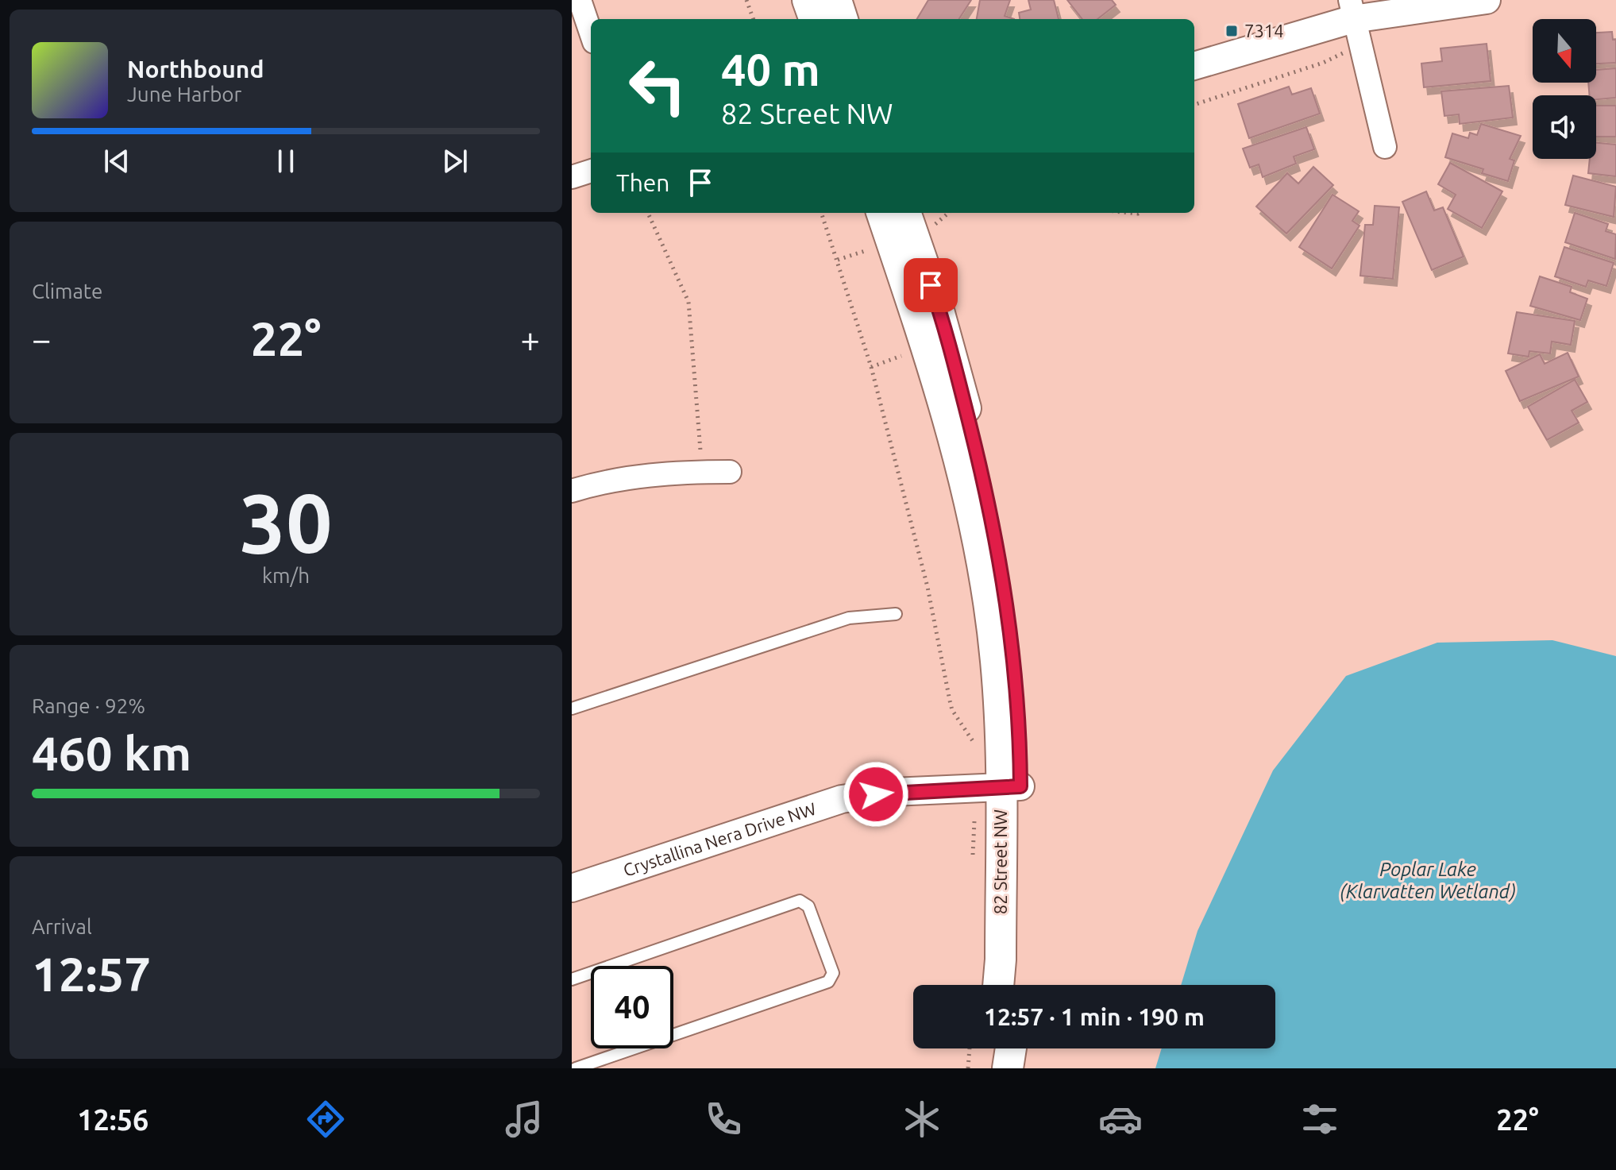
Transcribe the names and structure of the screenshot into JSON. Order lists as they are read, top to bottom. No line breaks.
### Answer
{"streets":{"main road":["82 Street NW"],"street":["Crystallina Nera Drive NW"]},"crossings":[["Crystallina Nera Drive NW","82 Street NW"]],"water":["Poplar Lake (Klarvatten Wetland)"],"places":{"transit":["7314"]},"north":"bottom","page":{"turn":["40 m","82 Street NW"],"song":["Northbound","June Harbor"],"then":"Then","tile":["Climate",["30","km/h"],["Range · 92%","460 km"],["Arrival","12:57"]],"heat":["−","22°","+"],"limit":"40","trip":"12:57 · 1 min · 190 m","tabs":["12:56","22°"]}}
